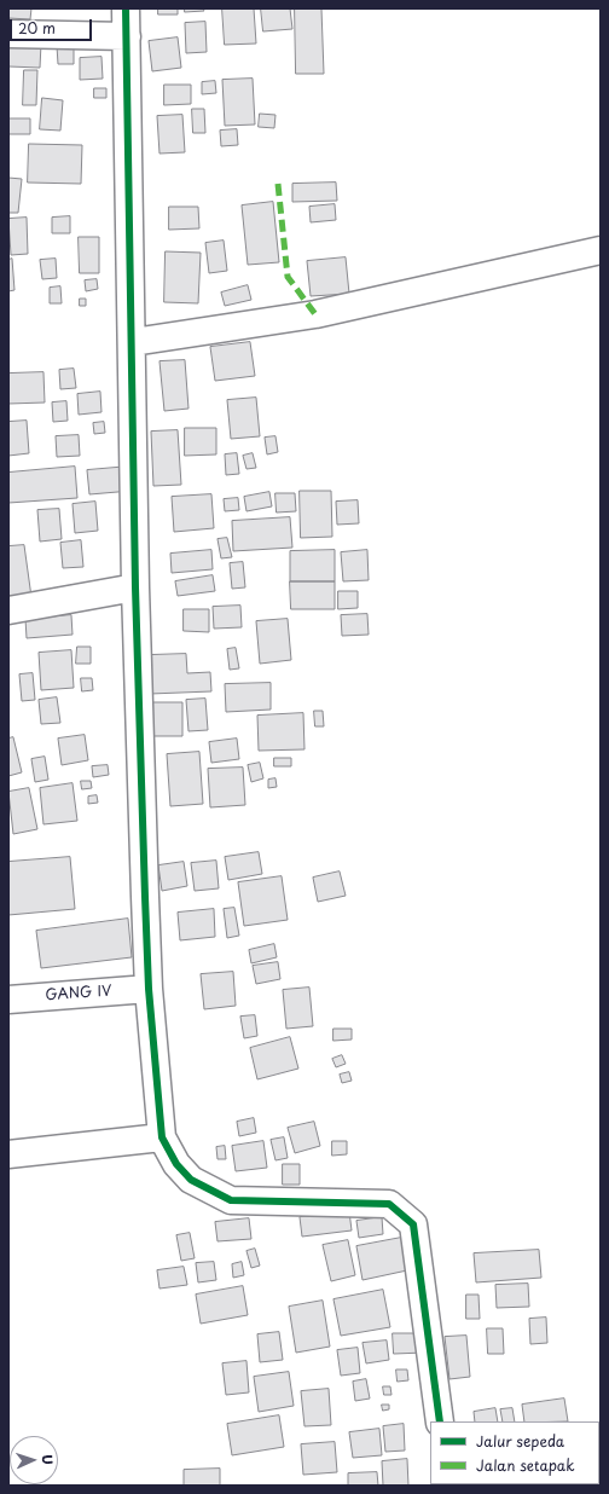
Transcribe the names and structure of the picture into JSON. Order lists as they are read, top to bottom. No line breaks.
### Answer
{"streets":{"street":["GANG IV"]},"legend":["Jalur sepeda","Jalan setapak"],"scale_bar":"20 m","north":"right"}
